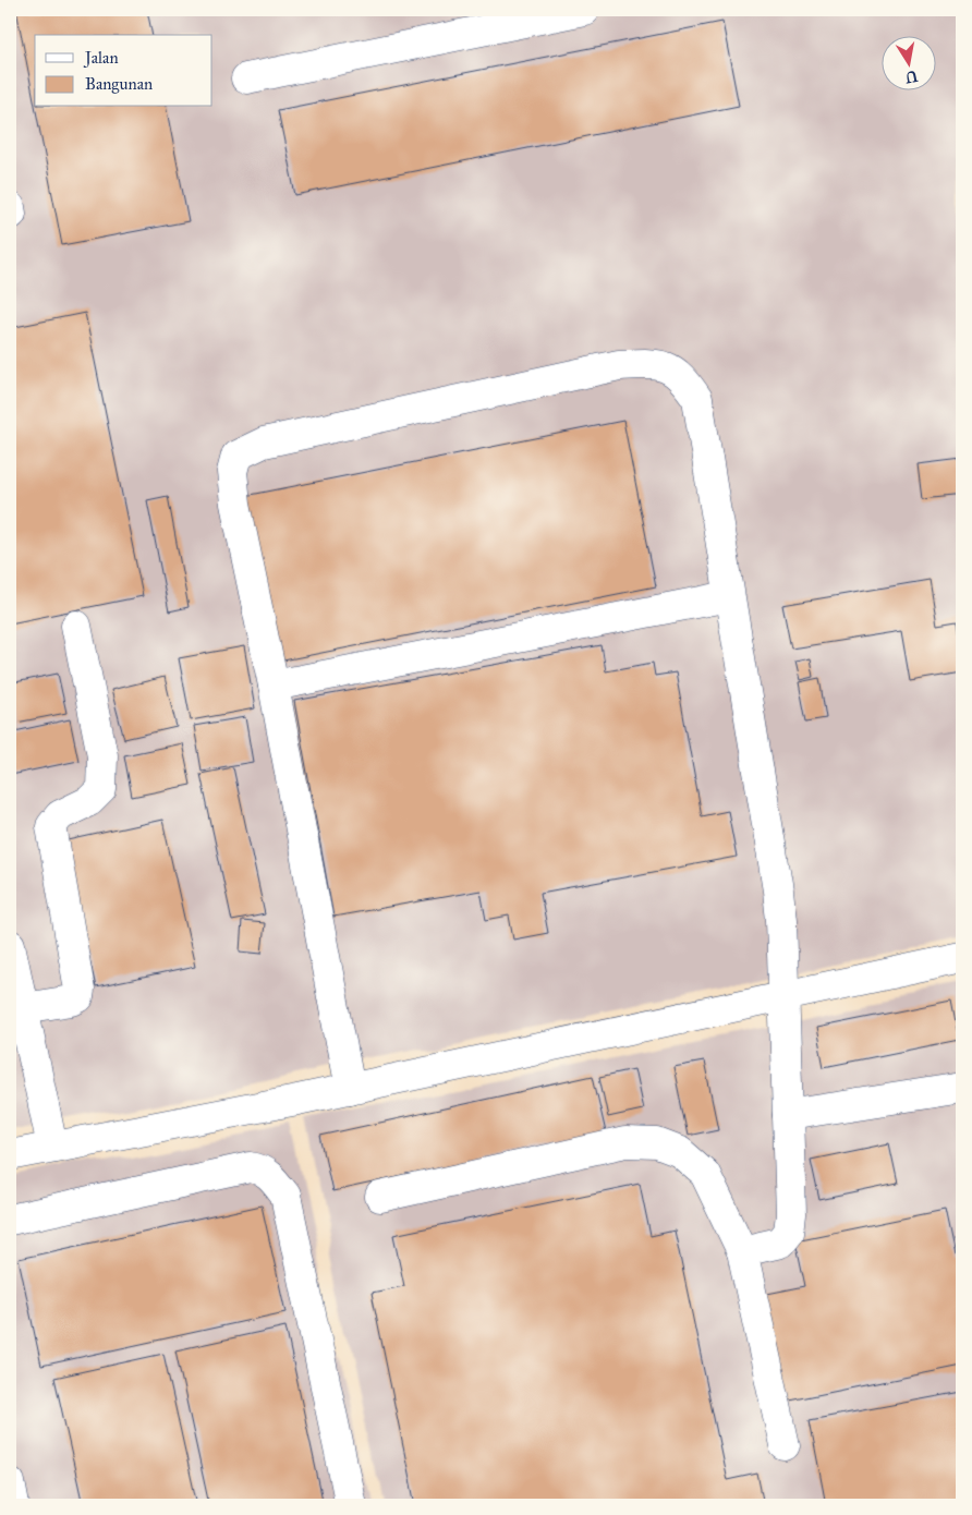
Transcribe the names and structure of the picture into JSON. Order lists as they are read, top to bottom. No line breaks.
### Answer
{"legend":["Jalan","Bangunan"],"north":"bottom"}
